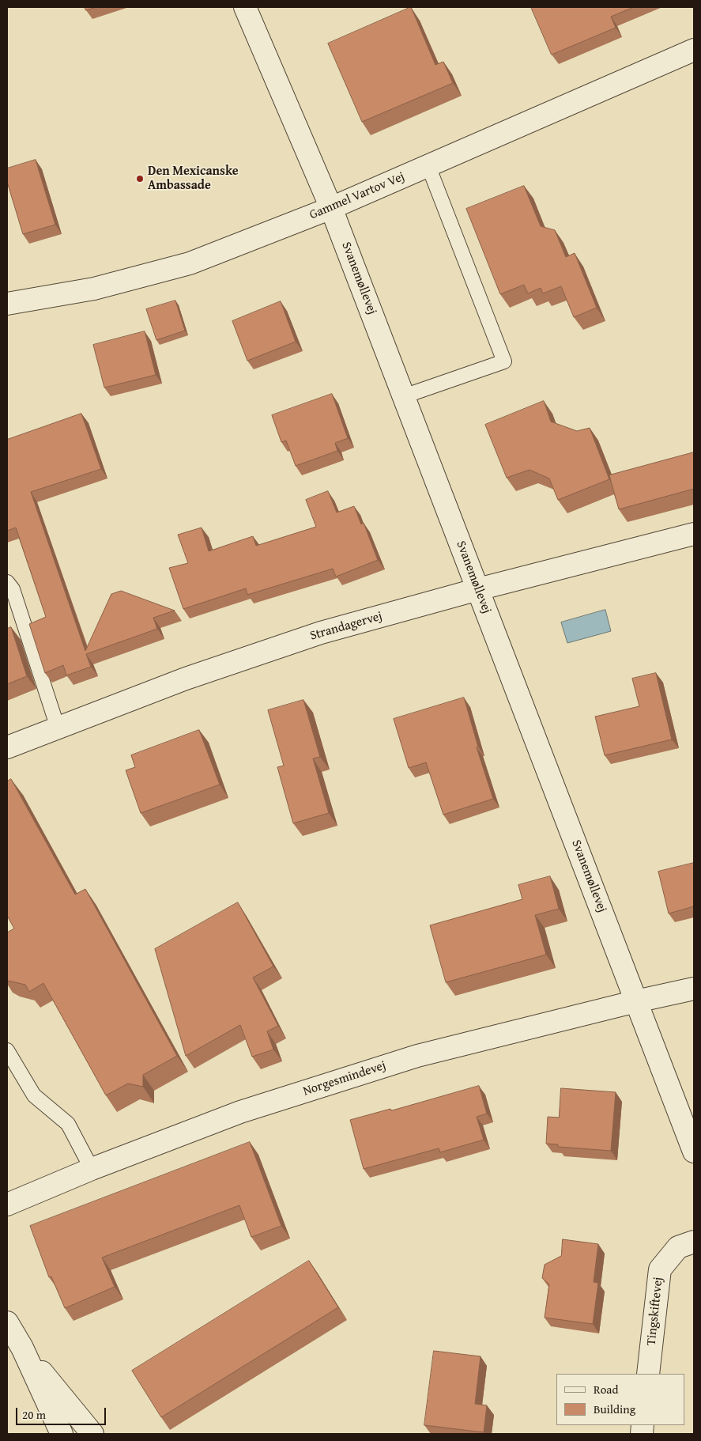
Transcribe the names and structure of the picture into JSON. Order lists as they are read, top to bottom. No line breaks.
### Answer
{"streets":{"street":["Gammel Vartov Vej","Svanemøllevej","Strandagervej","Norgesmindevej","Tingskiftevej"]},"crossings":[["Gammel Vartov Vej","Svanemøllevej"],["Svanemøllevej","Strandagervej"],["Svanemøllevej","Norgesmindevej"]],"places":["Den Mexicanske Ambassade"],"legend":["Road","Building"],"scale_bar":"20 m"}
